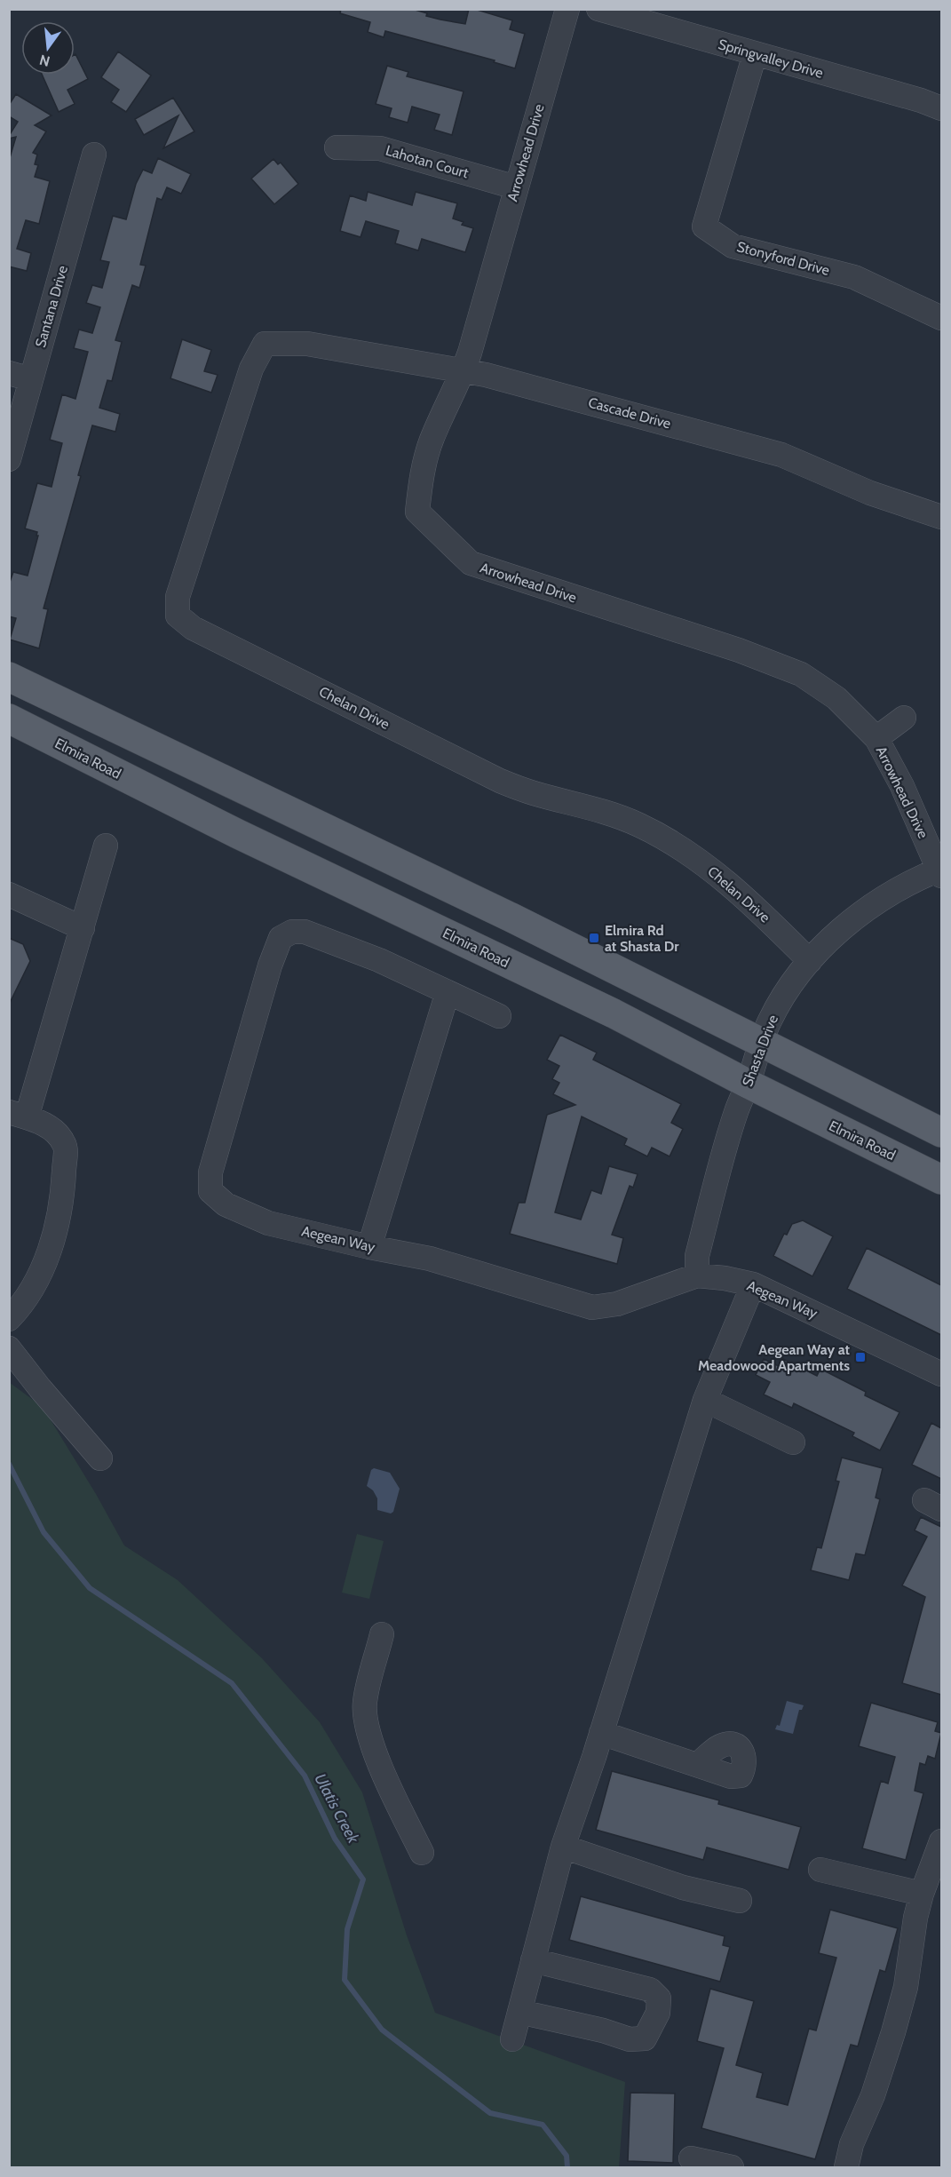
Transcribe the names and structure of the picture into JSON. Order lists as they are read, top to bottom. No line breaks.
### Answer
{"streets":{"main road":["Elmira Road"],"street":["Springvalley Drive","Arrowhead Drive","Lahotan Court","Stonyford Drive","Santana Drive","Cascade Drive","Chelan Drive","Shasta Drive","Aegean Way"]},"crossings":[["Springvalley Drive","Stonyford Drive"],["Arrowhead Drive","Lahotan Court"],["Arrowhead Drive","Cascade Drive"],["Arrowhead Drive","Shasta Drive"],["Cascade Drive","Chelan Drive"],["Chelan Drive","Shasta Drive"],["Elmira Road","Shasta Drive"],["Shasta Drive","Aegean Way"]],"water":["Ulatis Creek"],"places":{"transit":["Elmira Rd at Shasta Dr","Aegean Way at Meadowood Apartments"]},"north":"bottom"}
